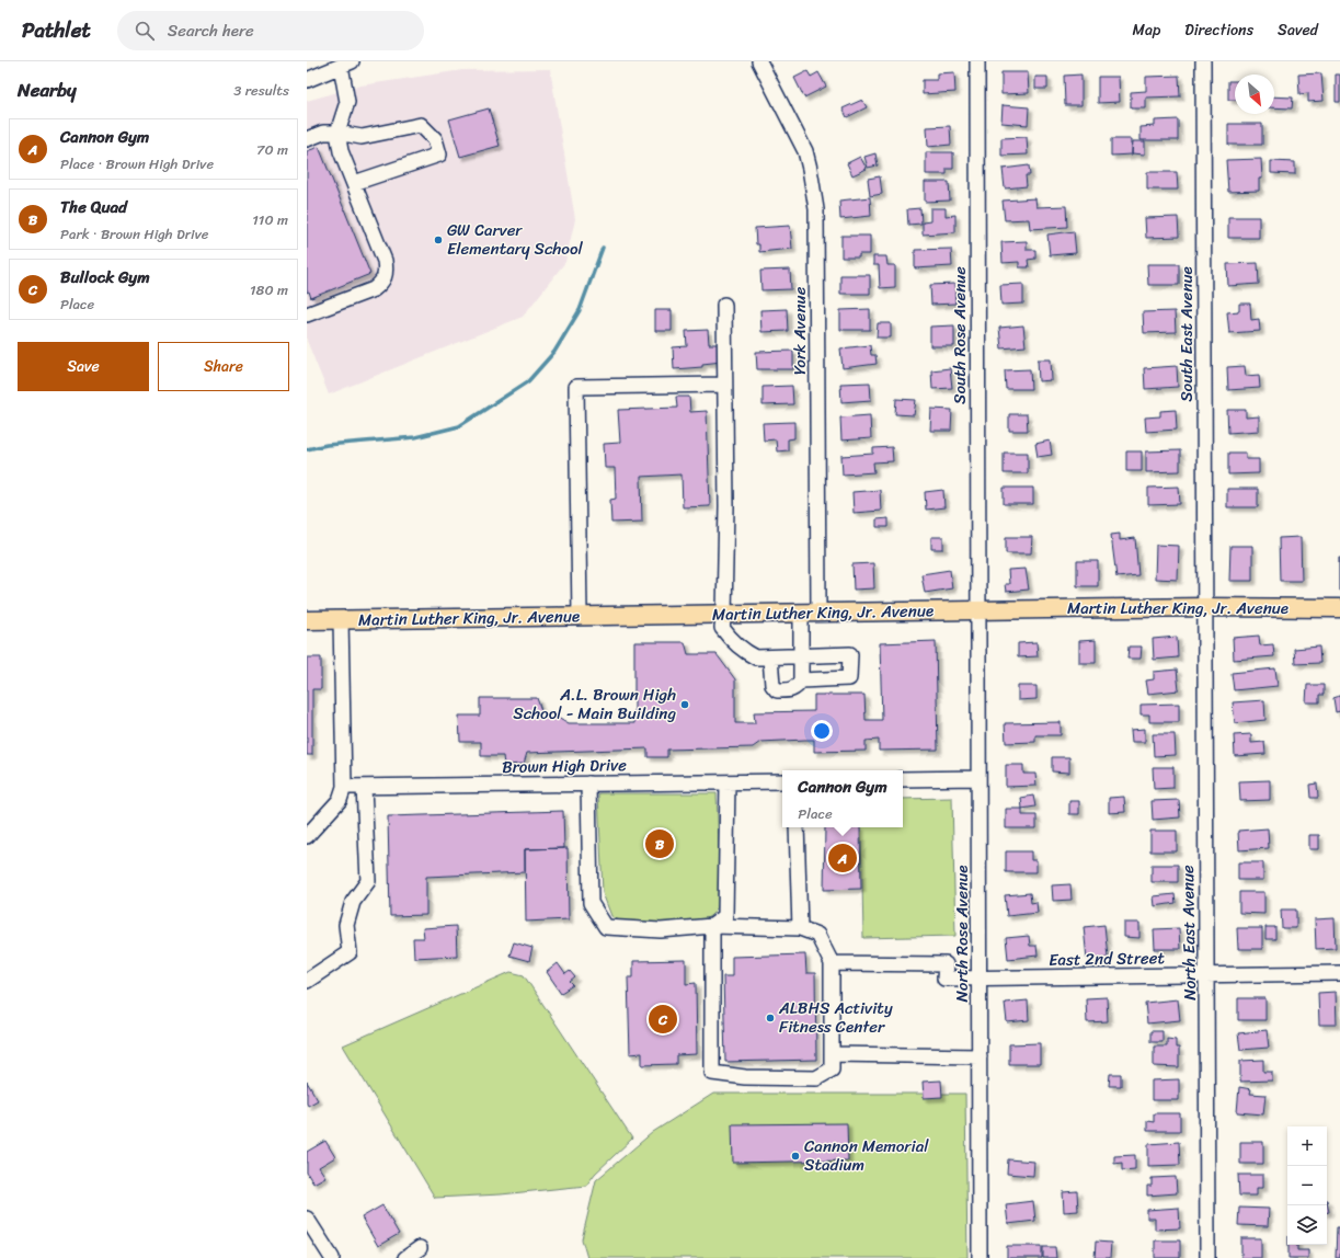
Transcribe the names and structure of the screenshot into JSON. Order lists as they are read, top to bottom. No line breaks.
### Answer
{"streets":{"main road":["Martin Luther King, Jr. Avenue"],"street":["York Avenue","South East Avenue","South Rose Avenue","Brown High Drive","North East Avenue","North Rose Avenue","East 2nd Street"]},"crossings":[["York Avenue","Martin Luther King, Jr. Avenue"],["South East Avenue","Martin Luther King, Jr. Avenue"],["South East Avenue","North East Avenue"],["South Rose Avenue","Martin Luther King, Jr. Avenue"],["South Rose Avenue","North Rose Avenue"],["Martin Luther King, Jr. Avenue","North East Avenue"],["Martin Luther King, Jr. Avenue","North Rose Avenue"],["North East Avenue","East 2nd Street"],["North Rose Avenue","East 2nd Street"]],"places":["GW Carver Elementary School","A.L. Brown High School - Main Building","ALBHS Activity Fitness Center","Cannon Memorial Stadium"],"north":"bottom right","page":{"header":"Pathlet","search":"Search here","nav":["Map","Directions","Saved"],"heading":["Nearby","3 results"],"list":[{"mark":"A","name":"Cannon Gym","note":"Place · Brown High Drive","value":"70 m"},{"mark":"B","name":"The Quad","note":"Park · Brown High Drive","value":"110 m"},{"mark":"C","name":"Bullock Gym","note":"Place","value":"180 m"}],"buttons":["Save","Share"],"popup":["Cannon Gym","Place"],"pins":["B","A","C"],"map_buttons":["+","−"]}}
